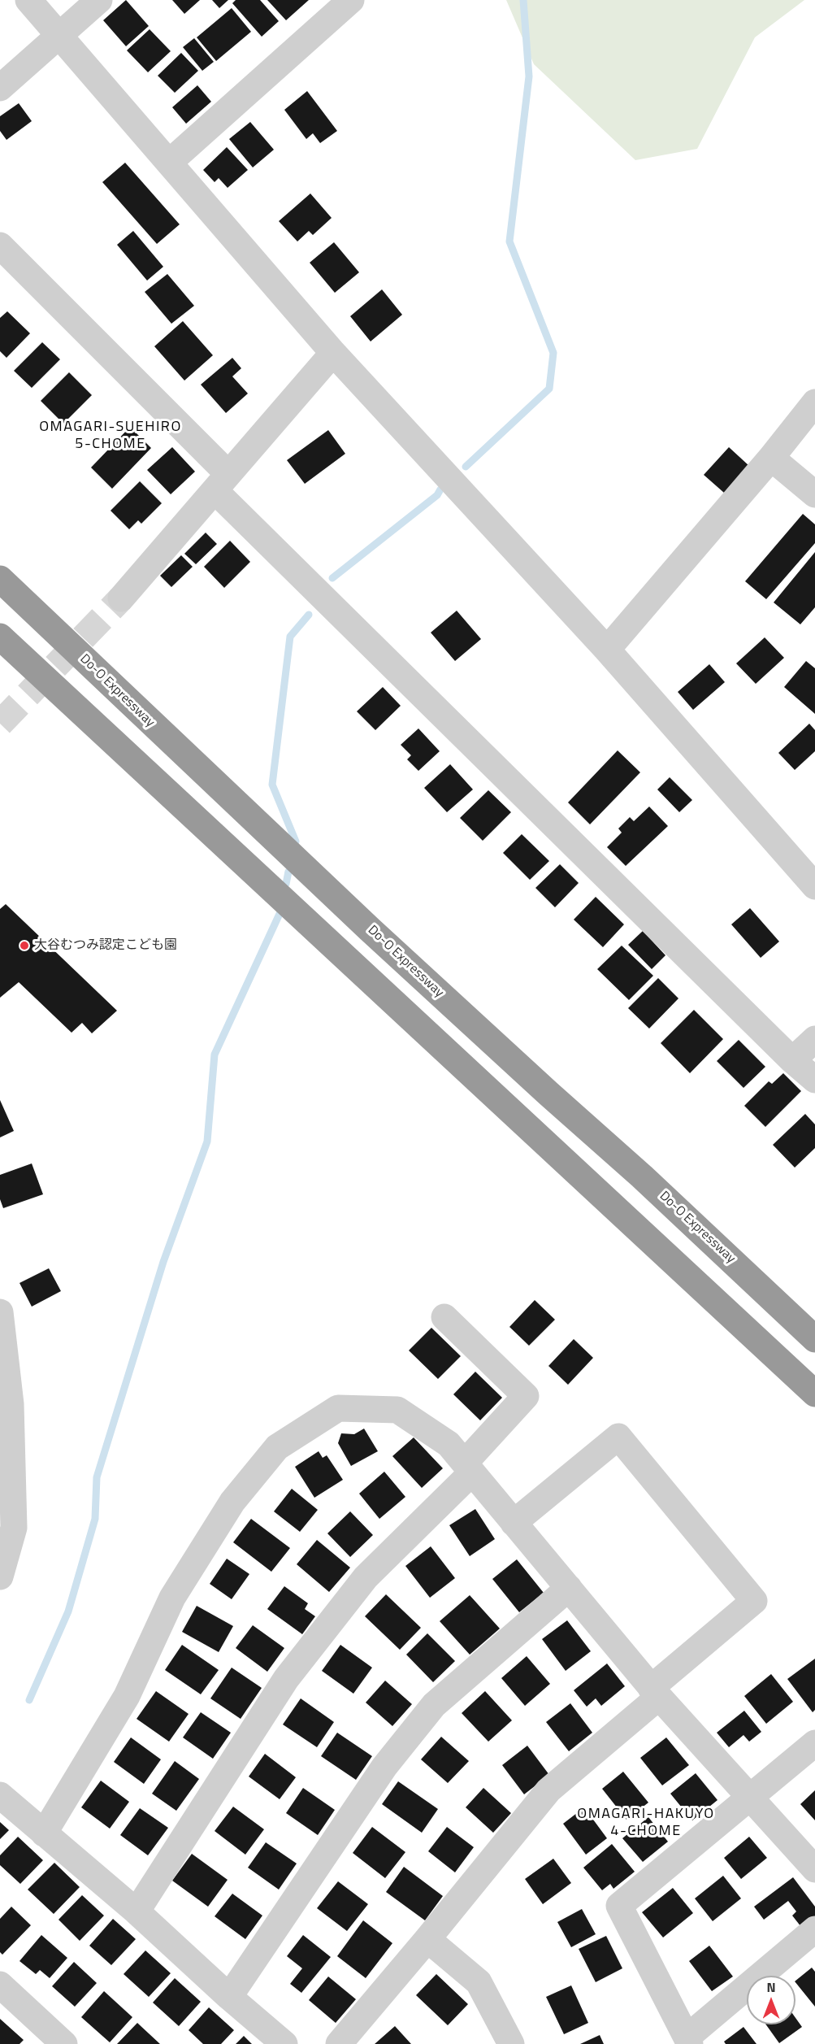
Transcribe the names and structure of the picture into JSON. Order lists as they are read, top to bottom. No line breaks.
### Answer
{"streets":{"highway":["Do-O Expressway"]},"districts":["OMAGARI-SUEHIRO 5-CHOME","OMAGARI-HAKUYO 4-CHOME"],"places":["大谷むつみ認定こども園"],"north":"top"}
